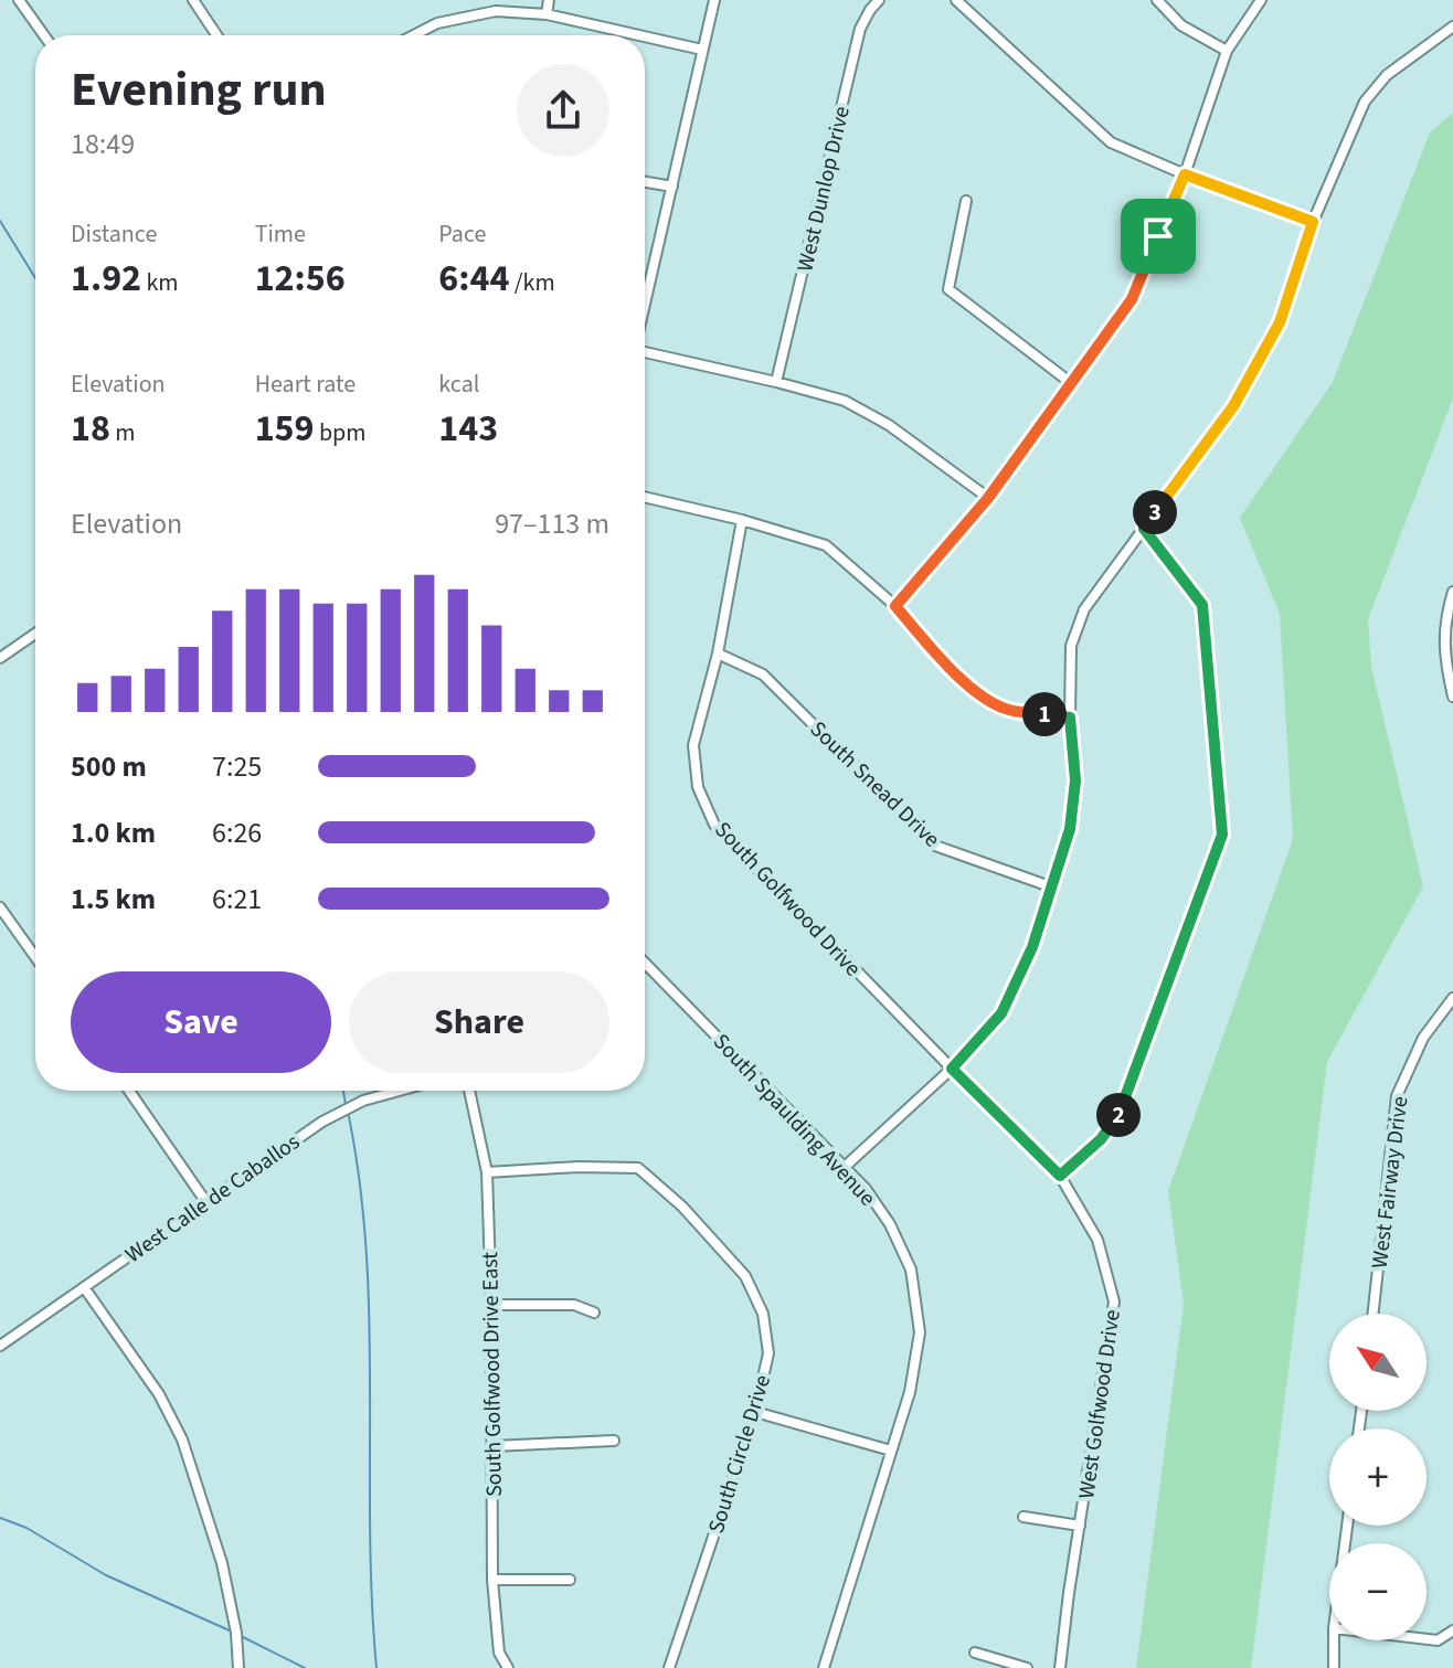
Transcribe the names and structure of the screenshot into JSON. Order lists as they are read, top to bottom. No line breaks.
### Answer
{"streets":{"street":["West Dunlop Drive","South Snead Drive","South Golfwood Drive","South Spaulding Avenue","West Fairway Drive","West Calle de Caballos","South Golfwood Drive East","West Golfwood Drive","South Circle Drive"]},"crossings":[["South Snead Drive","South Golfwood Drive"],["South Golfwood Drive","West Golfwood Drive"],["South Golfwood Drive East","South Circle Drive"]],"north":"top left","page":{"heading":["Evening run","18:49"],"stats":[["Distance","1.92 km"],["Time","12:56"],["Pace","6:44 /km"],["Elevation","18 m"],["Heart rate","159 bpm"],["kcal","143"]],"chart":["Elevation","97–113 m"],"pins":["3","1","2"],"list":[{"name":"500 m","note":"7:25"},{"name":"1.0 km","note":"6:26"},{"name":"1.5 km","note":"6:21"}],"buttons":["Save","Share"],"map_buttons":["+","−"]}}
